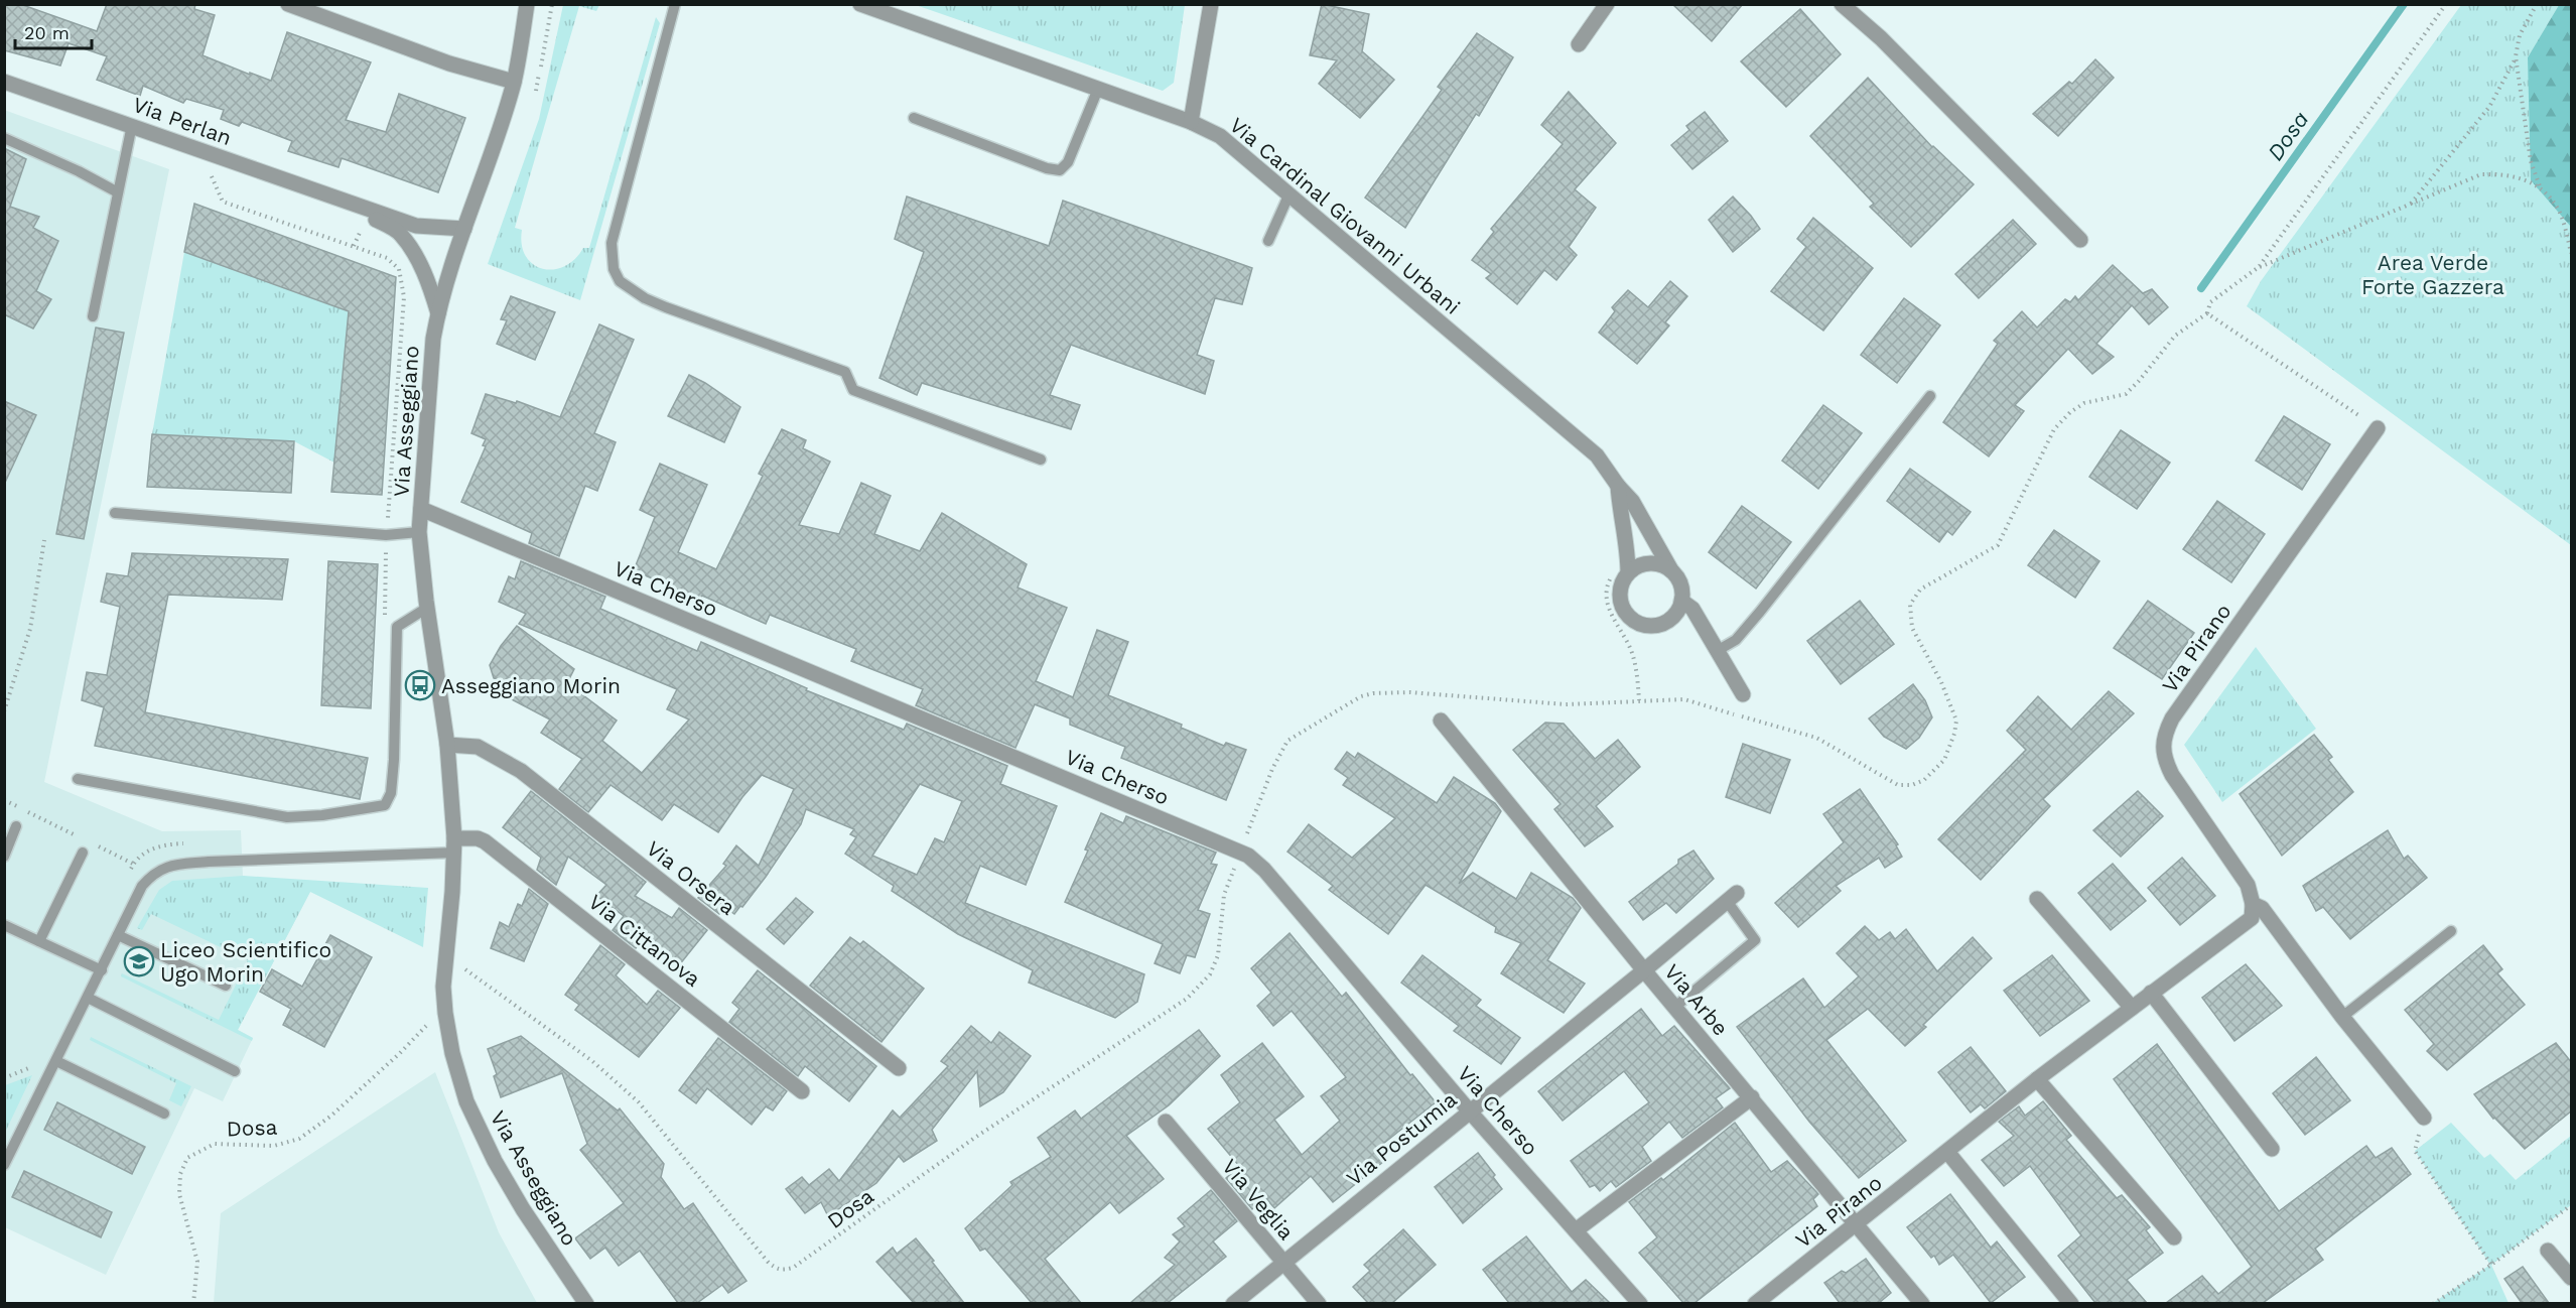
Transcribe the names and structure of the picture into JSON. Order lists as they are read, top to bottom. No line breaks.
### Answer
{"streets":{"street":["Via Perlan","Via Cardinal Giovanni Urbani","Via Asseggiano","Via Cherso","Via Pirano","Via Orsera","Via Cittanova","Via Arbe","Via Postumia","Via Veglia"],"path":["Dosa"]},"crossings":[["Via Perlan","Via Asseggiano"],["Via Asseggiano","Via Cherso"],["Via Asseggiano","Via Orsera"],["Via Asseggiano","Via Cittanova"],["Via Cherso","Via Postumia"],["Via Pirano","Via Arbe"],["Via Arbe","Via Postumia"],["Via Postumia","Via Veglia"]],"water":["Dosa"],"parks":["Area Verde Forte Gazzera"],"places":{"bus stop":["Asseggiano Morin"],"school or university":["Liceo Scientifico Ugo Morin"]},"scale_bar":"20 m"}
